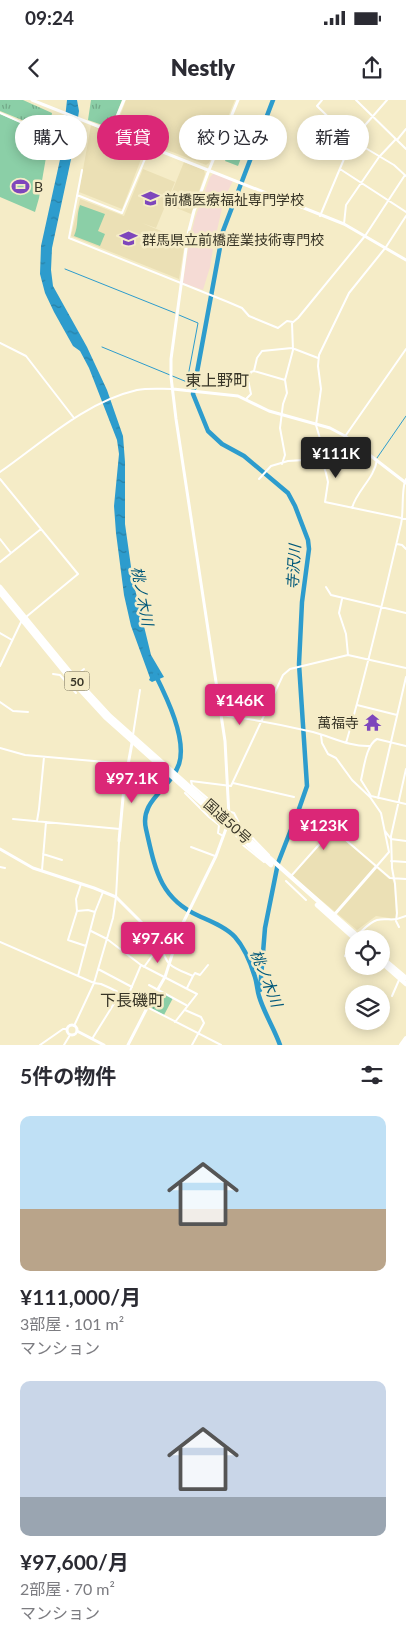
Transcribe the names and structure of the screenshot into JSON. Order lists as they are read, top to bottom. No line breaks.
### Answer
{"streets":{"highway":["50","国道50号"]},"districts":["東上野町","下長磯町"],"water":["寺沢川","桃ノ木川"],"places":{"sports":["B"],"school or university":["前橋医療福祉専門学校","群馬県立前橋産業技術専門校"],"temple":["萬福寺"]},"page":{"status":"09:24","header":"Nestly","chip":["購入","賃貸","絞り込み","新着"],"price":["¥111K","¥146K","¥97.1K","¥123K","¥97.6K"],"heading":"5件の物件","list":[{"name":"¥111,000/月","note":"3部屋 · 101 m² · マンション"},{"name":"¥97,600/月","note":"2部屋 · 70 m² · マンション"}]}}
